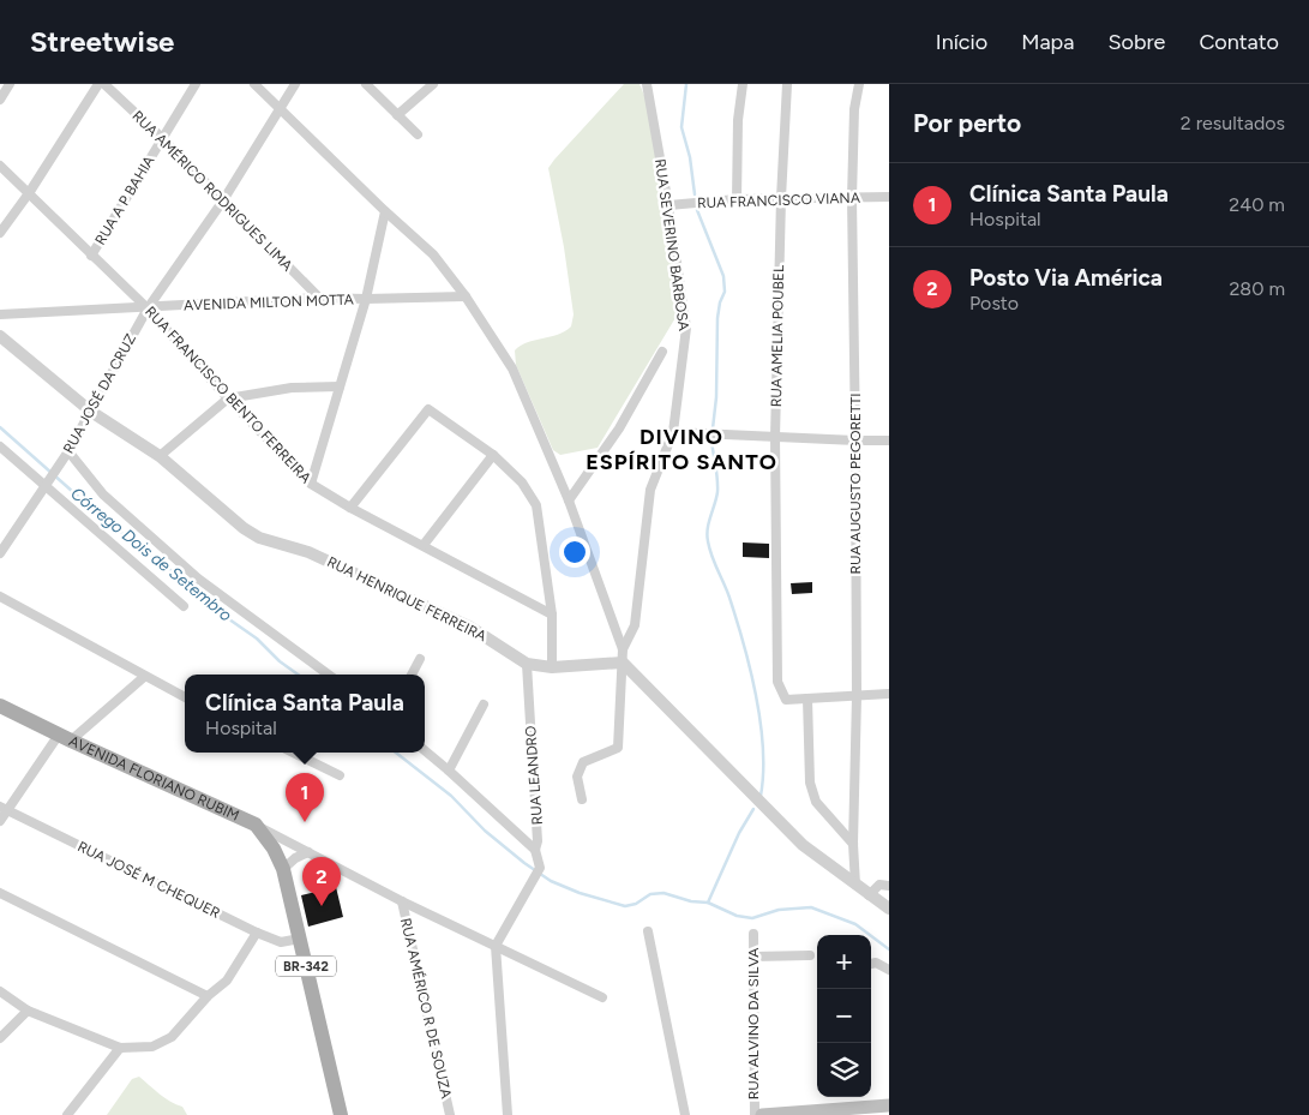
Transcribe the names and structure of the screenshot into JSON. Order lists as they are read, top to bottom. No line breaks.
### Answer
{"streets":{"main road":["AVENIDA FLORIANO RUBIM","BR-342"],"street":["RUA AMÉRICO RODRIGUES LIMA","RUA A P BAHIA","RUA FRANCISCO VIANA","RUA SEVERINO BARBOSA","AVENIDA MILTON MOTTA","RUA AMELIA POUBEL","RUA JOSÉ DA CRUZ","RUA FRANCISCO BENTO FERREIRA","RUA AUGUSTO PEGORETTI","RUA HENRIQUE FERREIRA","RUA LEANDRO","RUA JOSÉ M CHEQUER","RUA AMÉRICO R DE SOUZA","RUA ALVINO DA SILVA"]},"crossings":[["RUA AMÉRICO RODRIGUES LIMA","RUA A P BAHIA"],["RUA AMÉRICO RODRIGUES LIMA","AVENIDA MILTON MOTTA"],["RUA AMÉRICO RODRIGUES LIMA","RUA JOSÉ DA CRUZ"],["RUA A P BAHIA","RUA FRANCISCO BENTO FERREIRA"],["RUA FRANCISCO VIANA","RUA SEVERINO BARBOSA"],["RUA FRANCISCO VIANA","RUA AMELIA POUBEL"],["RUA FRANCISCO VIANA","RUA AUGUSTO PEGORETTI"],["RUA SEVERINO BARBOSA","RUA HENRIQUE FERREIRA"],["AVENIDA MILTON MOTTA","RUA JOSÉ DA CRUZ"],["AVENIDA MILTON MOTTA","RUA FRANCISCO BENTO FERREIRA"],["RUA AMELIA POUBEL","RUA AUGUSTO PEGORETTI"],["RUA JOSÉ DA CRUZ","RUA FRANCISCO BENTO FERREIRA"],["RUA JOSÉ DA CRUZ","RUA HENRIQUE FERREIRA"],["RUA HENRIQUE FERREIRA","RUA LEANDRO"],["RUA LEANDRO","AVENIDA FLORIANO RUBIM"],["AVENIDA FLORIANO RUBIM","BR-342"],["AVENIDA FLORIANO RUBIM","RUA AMÉRICO R DE SOUZA"],["RUA JOSÉ M CHEQUER","BR-342"]],"districts":["DIVINO ESPÍRITO SANTO"],"water":["Córrego Dois de Setembro"],"page":{"header":"Streetwise","nav":["Início","Mapa","Sobre","Contato"],"heading":["Por perto","2 resultados"],"list":[{"mark":"1","name":"Clínica Santa Paula","note":"Hospital","value":"240 m"},{"mark":"2","name":"Posto Via América","note":"Posto","value":"280 m"}],"popup":["Clínica Santa Paula","Hospital"],"pins":["1","2"],"map_buttons":["+","−"]}}
